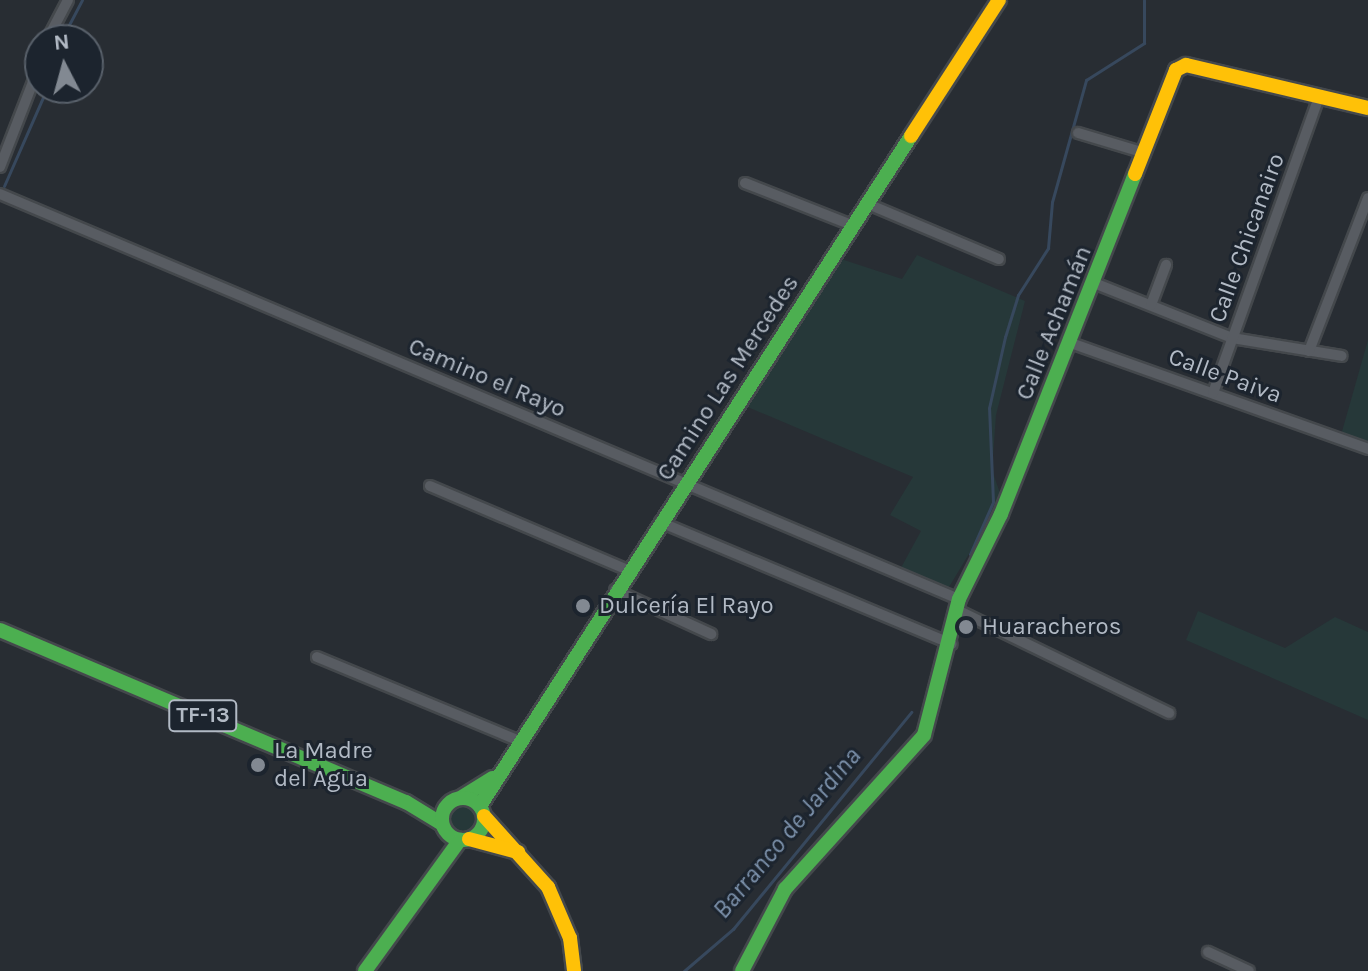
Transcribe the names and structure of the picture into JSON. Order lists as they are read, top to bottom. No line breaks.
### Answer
{"streets":{"main road":["Calle Achamán","Camino Las Mercedes","TF-13"],"street":["Calle Chicanairo","Calle Paiva","Camino el Rayo"]},"crossings":[["Calle Chicanairo","Calle Achamán"],["Calle Chicanairo","Calle Paiva"],["Calle Achamán","Calle Paiva"],["Calle Achamán","Camino el Rayo"],["Camino el Rayo","Camino Las Mercedes"],["Camino Las Mercedes","TF-13"]],"water":["Barranco de Jardina"],"places":["Dulcería El Rayo","Huaracheros","La Madre del Agua"],"north":"top"}
